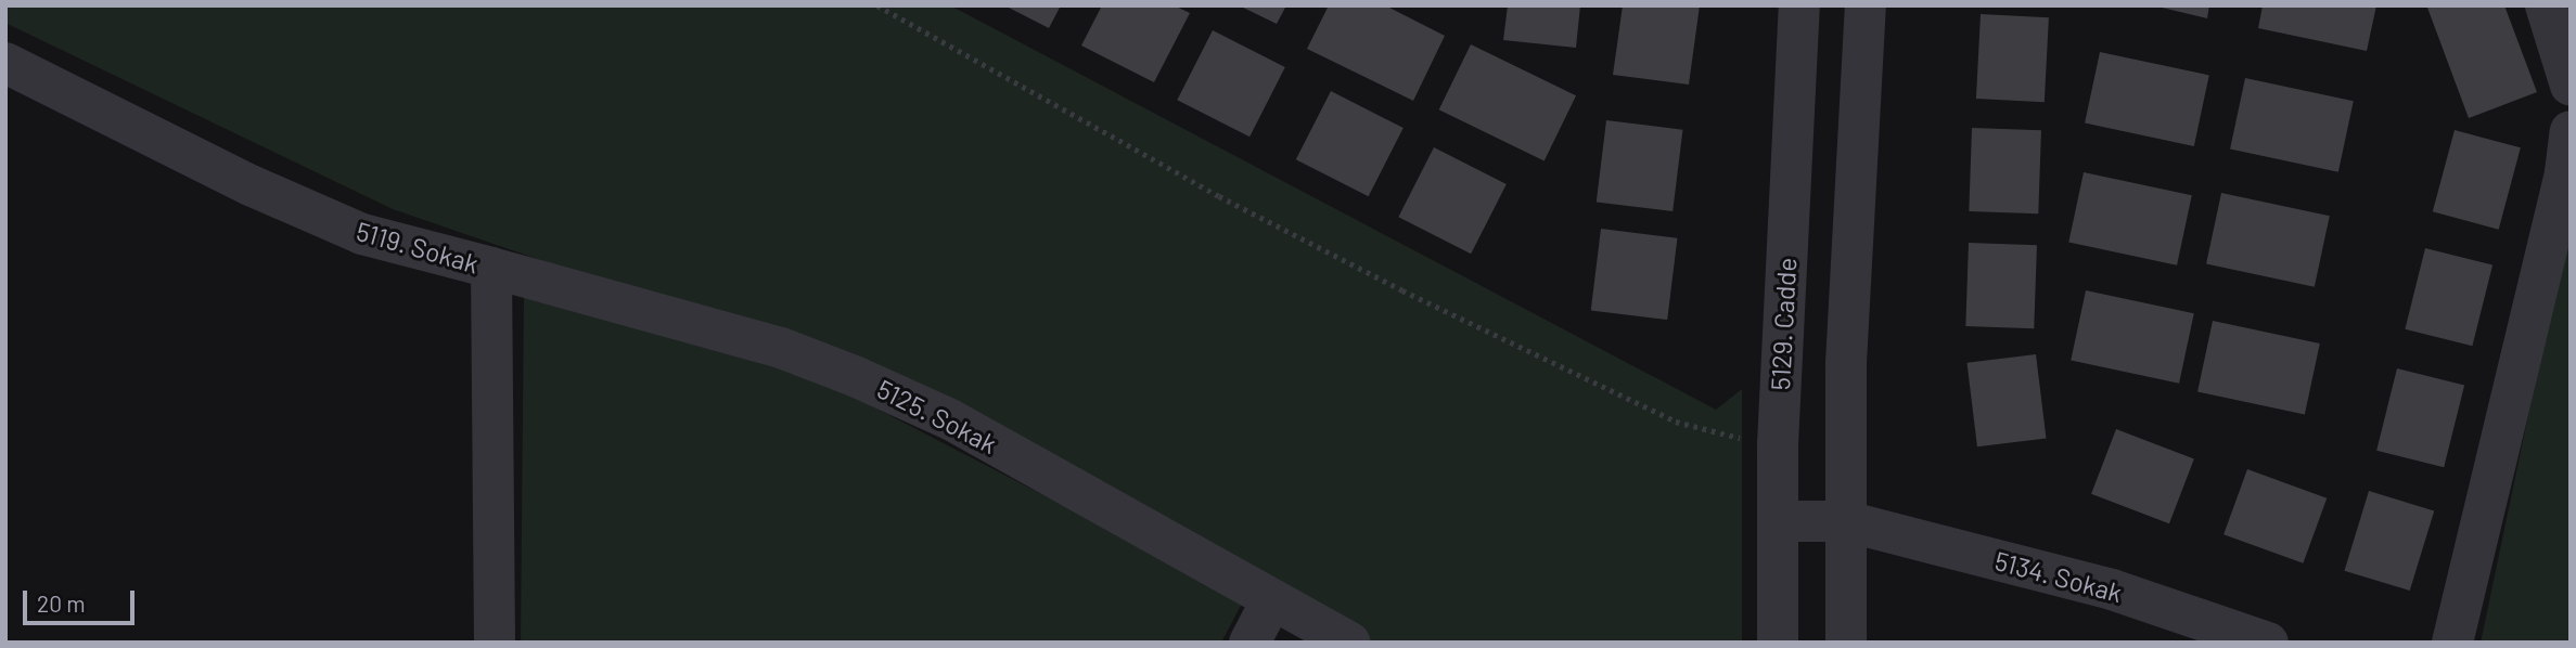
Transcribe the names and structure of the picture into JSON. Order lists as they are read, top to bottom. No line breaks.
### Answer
{"streets":{"street":["5119. Sokak","5129. Cadde","5125. Sokak","5134. Sokak"]},"crossings":[["5119. Sokak","5125. Sokak"],["5129. Cadde","5134. Sokak"]],"scale_bar":"20 m"}
